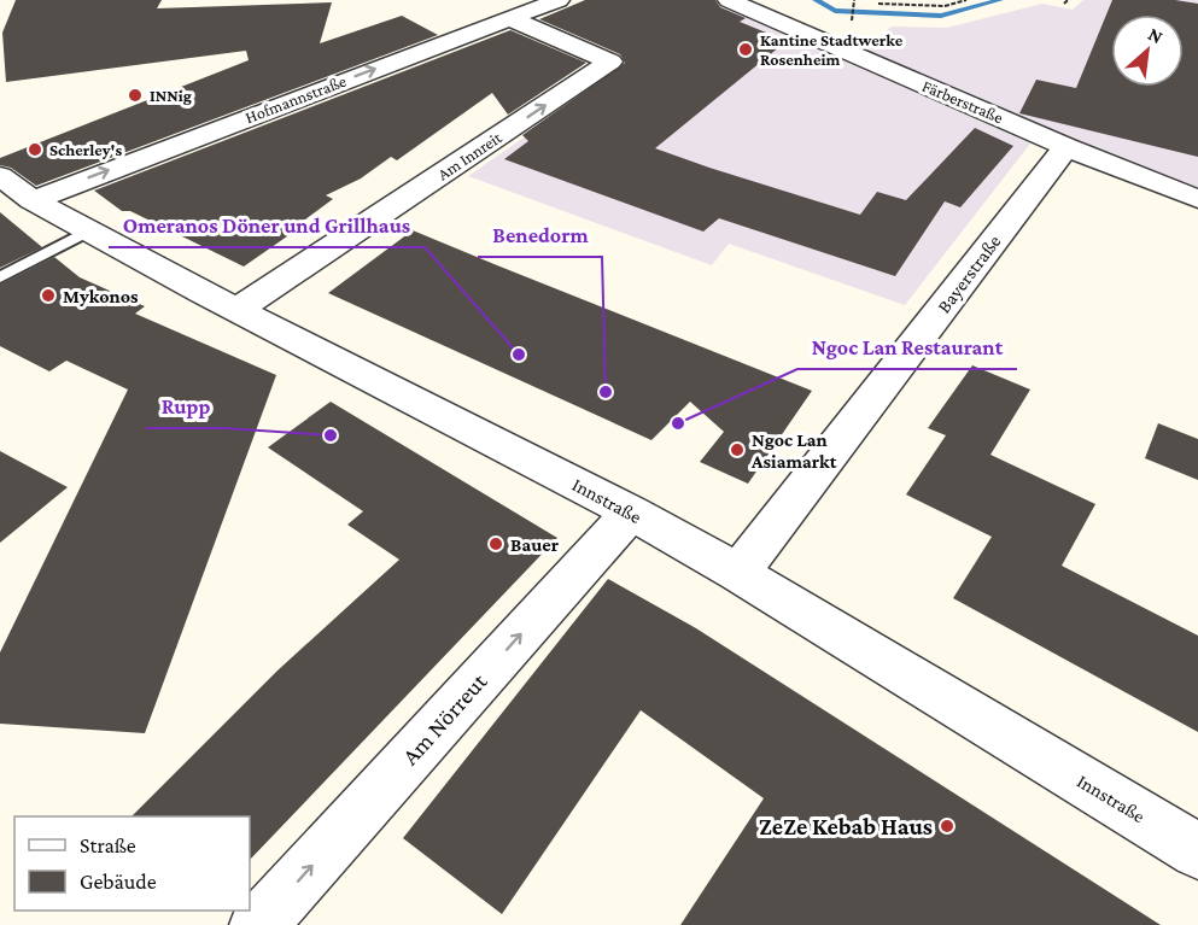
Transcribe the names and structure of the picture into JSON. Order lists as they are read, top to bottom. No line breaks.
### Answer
{"streets":{"street":["Hofmannstraße","Färberstraße","Am Innreit","Bayerstraße","Innstraße","Am Nörreut"]},"crossings":[["Hofmannstraße","Am Innreit"],["Hofmannstraße","Innstraße"],["Färberstraße","Bayerstraße"],["Am Innreit","Innstraße"],["Bayerstraße","Innstraße"],["Innstraße","Am Nörreut"]],"one_way":["Hofmannstraße","Am Nörreut"],"places":["Kantine Stadtwerke Rosenheim","INNig","Scherley's","Mykonos","Omeranos Döner und Grillhaus","Benedorm","Ngoc Lan Restaurant","Rupp","Ngoc Lan Asiamarkt","Bauer","ZeZe Kebab Haus"],"legend":["Straße","Gebäude"],"north":"top right"}
